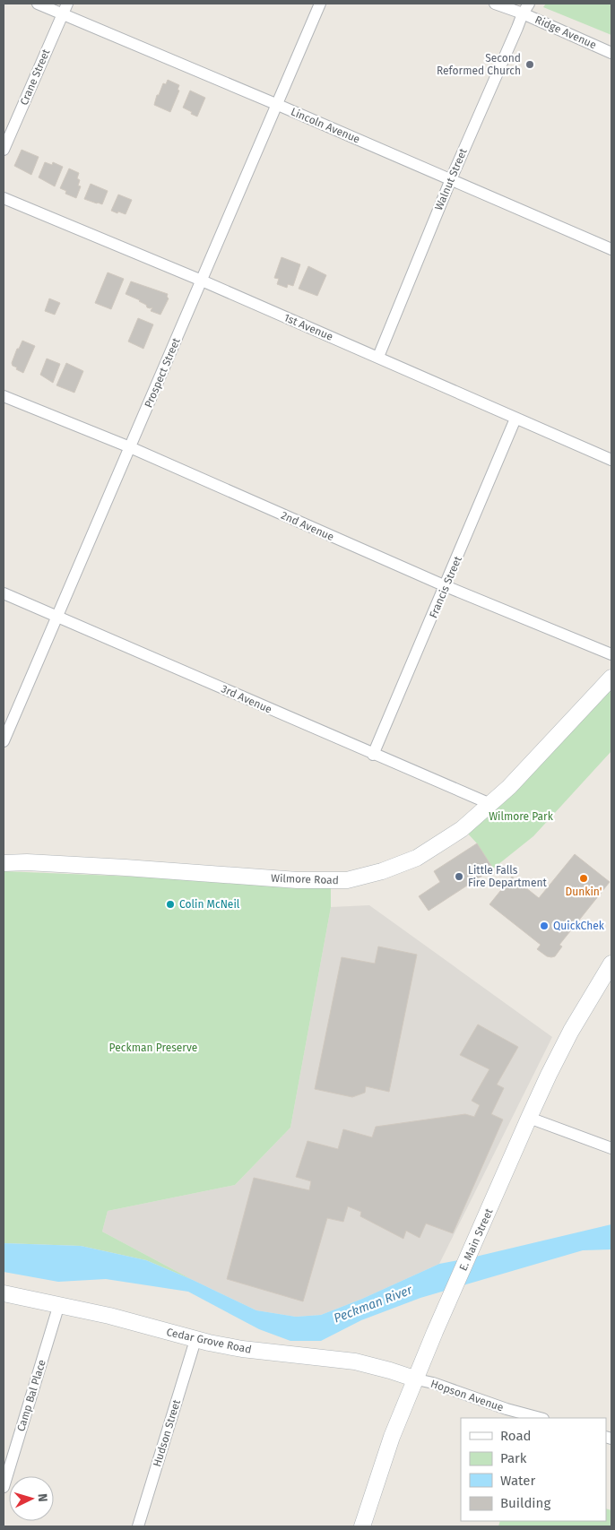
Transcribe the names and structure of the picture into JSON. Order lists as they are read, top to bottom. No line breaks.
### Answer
{"streets":{"street":["Ridge Avenue","Crane Street","Lincoln Avenue","Walnut Street","1st Avenue","Prospect Street","2nd Avenue","Francis Street","3rd Avenue","Wilmore Road","E. Main Street","Cedar Grove Road","Camp Bal Place","Hopson Avenue","Hudson Street"]},"crossings":[["Ridge Avenue","Walnut Street"],["Crane Street","Lincoln Avenue"],["Lincoln Avenue","Walnut Street"],["Lincoln Avenue","Prospect Street"],["Walnut Street","1st Avenue"],["1st Avenue","Prospect Street"],["1st Avenue","Francis Street"],["Prospect Street","2nd Avenue"],["Prospect Street","3rd Avenue"],["2nd Avenue","Francis Street"],["Francis Street","3rd Avenue"],["3rd Avenue","Wilmore Road"],["E. Main Street","Cedar Grove Road"],["E. Main Street","Hopson Avenue"],["Cedar Grove Road","Camp Bal Place"],["Cedar Grove Road","Hopson Avenue"],["Cedar Grove Road","Hudson Street"]],"water":["Peckman River"],"parks":["Wilmore Park","Peckman Preserve"],"places":["Second Reformed Church","Little Falls Fire Department","Dunkin'","Colin McNeil","QuickChek"],"legend":["Road","Park","Water","Building"],"north":"right"}
